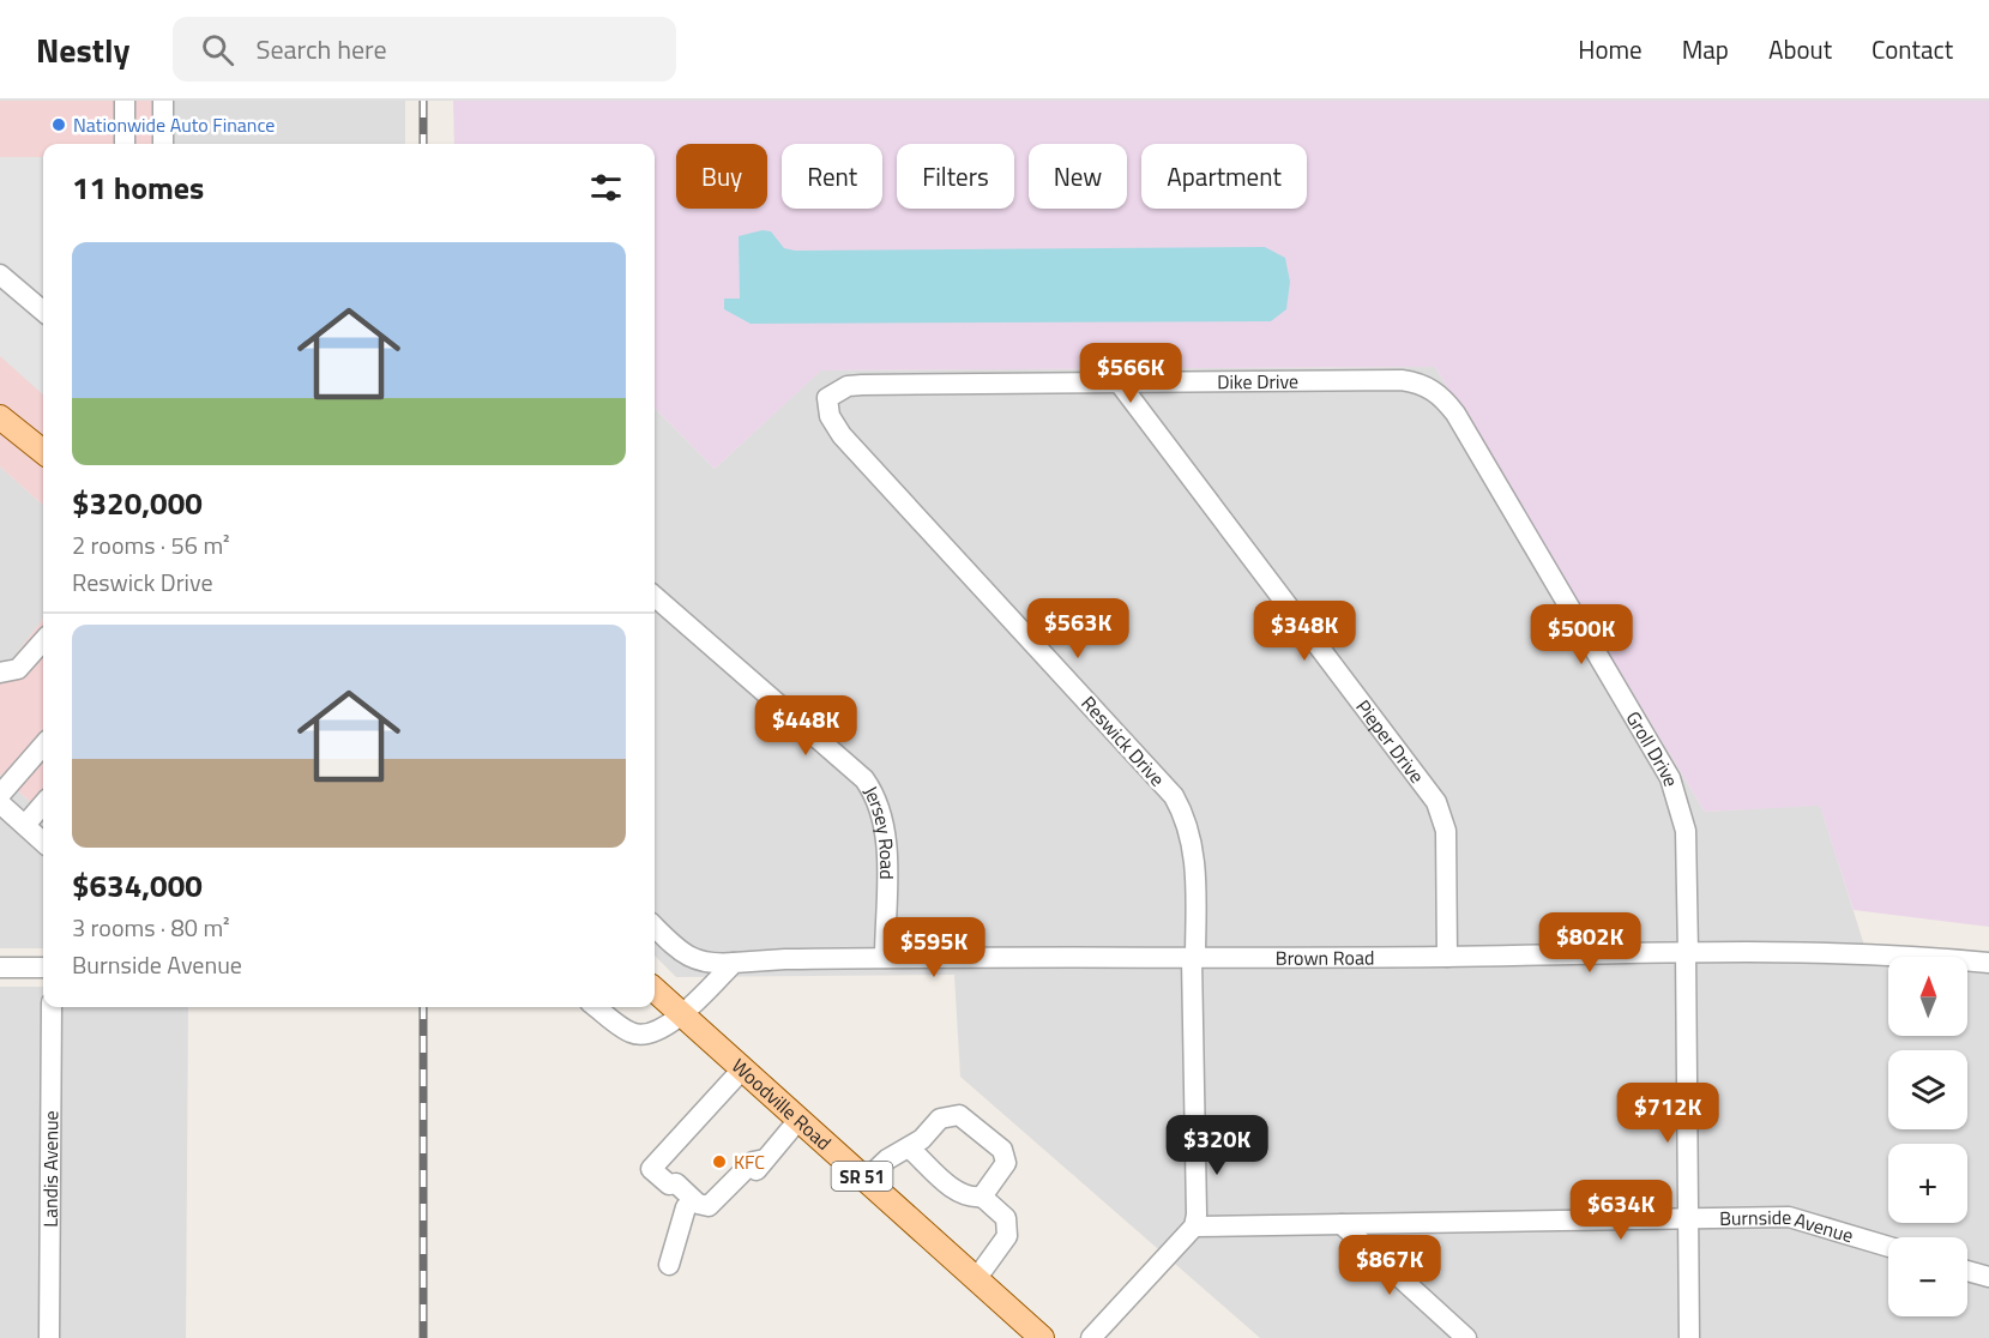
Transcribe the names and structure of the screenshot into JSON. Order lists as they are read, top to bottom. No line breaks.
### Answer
{"streets":{"main road":["Woodville Road","SR 51"],"street":["Dike Drive","Reswick Drive","Pieper Drive","Groll Drive","Jersey Road","Brown Road","Landis Avenue","Burnside Avenue"]},"crossings":[["Dike Drive","Reswick Drive"],["Dike Drive","Pieper Drive"],["Dike Drive","Groll Drive"],["Reswick Drive","Brown Road"],["Reswick Drive","Burnside Avenue"],["Pieper Drive","Brown Road"],["Groll Drive","Brown Road"],["Groll Drive","Burnside Avenue"],["Jersey Road","Brown Road"]],"places":["Nationwide Auto Finance","KFC"],"north":"top","page":{"header":"Nestly","search":"Search here","nav":["Home","Map","About","Contact"],"chip":["Buy","Rent","Filters","New","Apartment"],"heading":"11 homes","list":[{"name":"$320,000","note":"2 rooms · 56 m² · Reswick Drive"},{"name":"$634,000","note":"3 rooms · 80 m² · Burnside Avenue"}],"price":["$566K","$563K","$348K","$500K","$448K","$802K","$595K","$712K","$320K","$634K","$867K"],"map_buttons":["+","−"]}}
